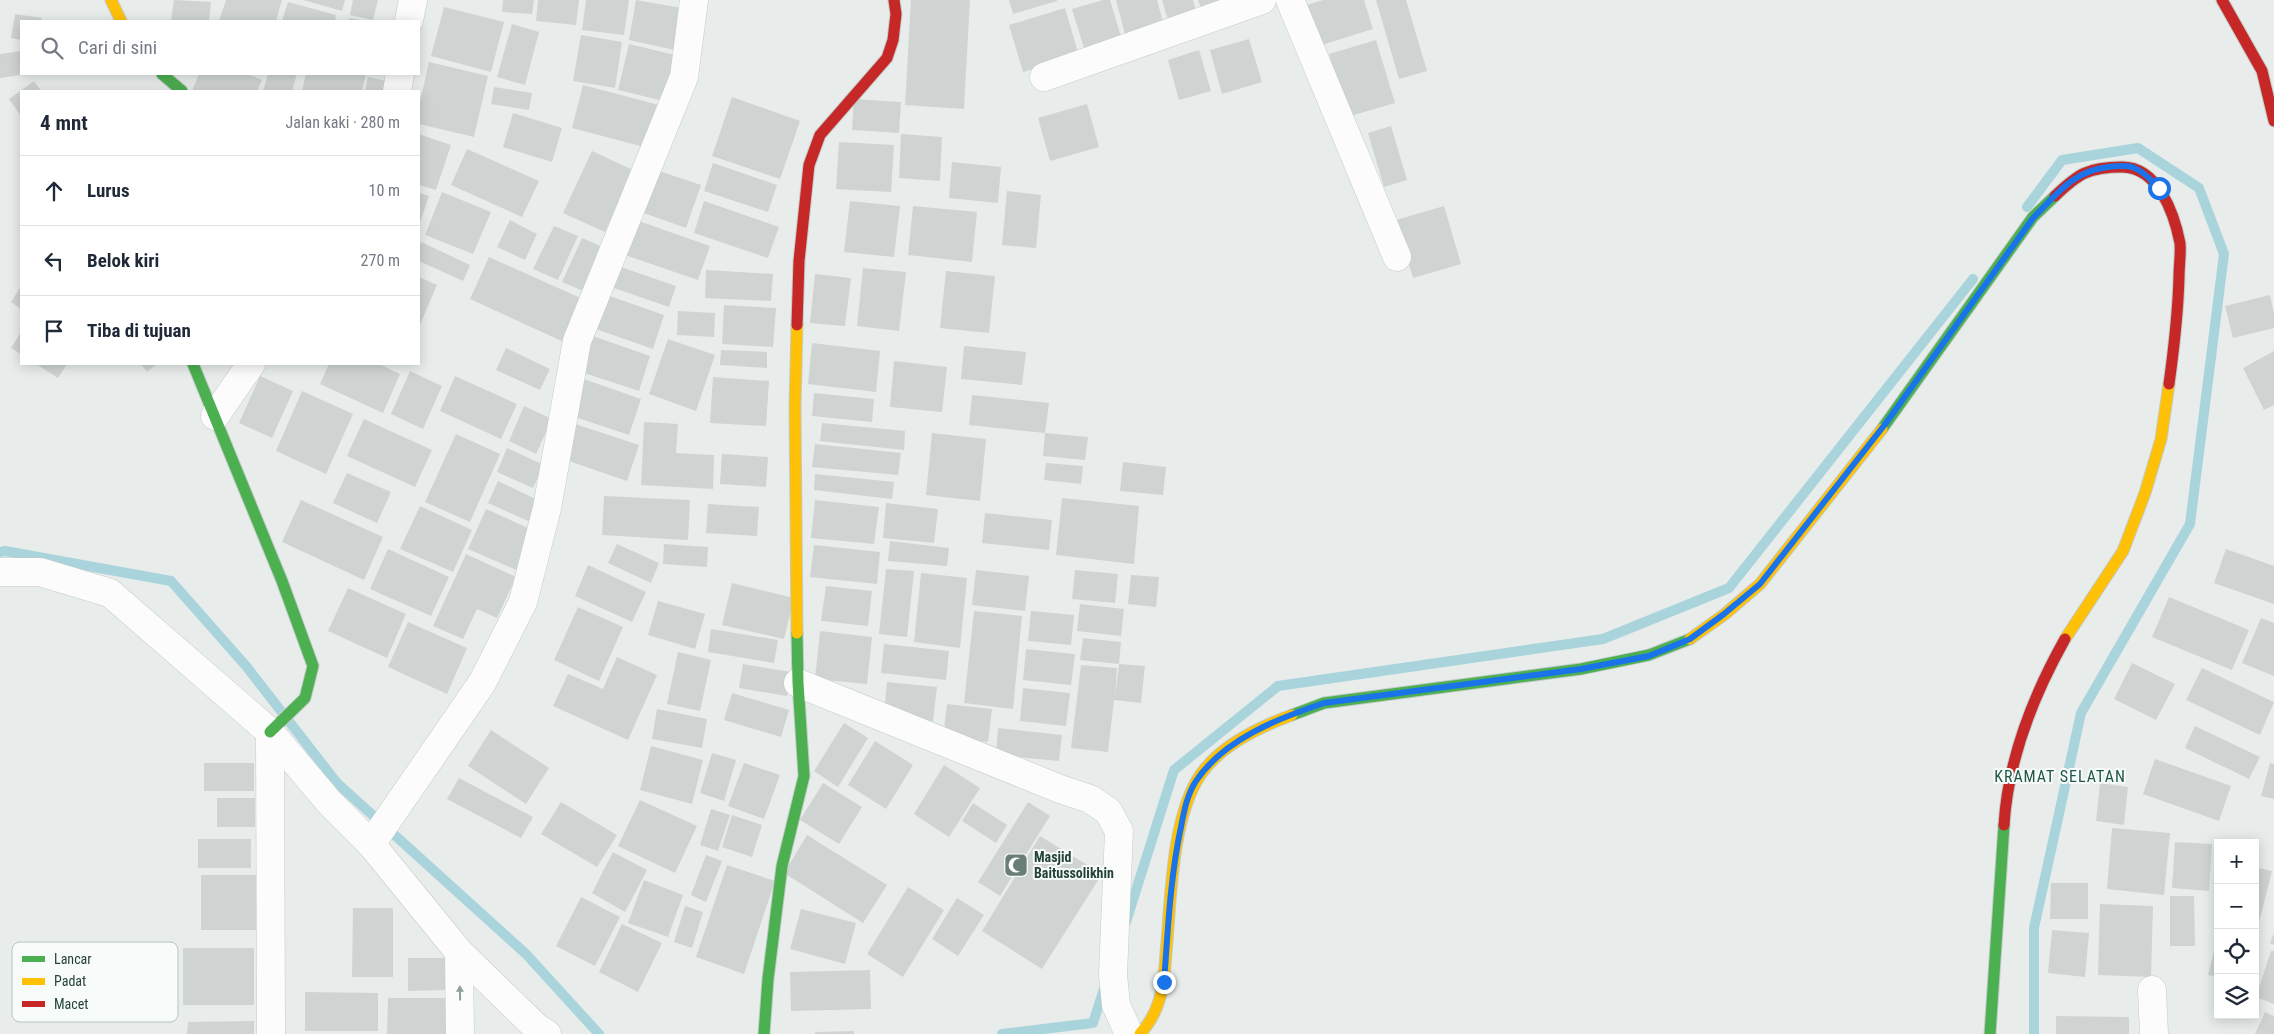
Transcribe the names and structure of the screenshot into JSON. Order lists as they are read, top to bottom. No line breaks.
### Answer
{"districts":["KRAMAT SELATAN"],"places":{"mosque":["Masjid Baitussolikhin"]},"legend":["Lancar","Padat","Macet"],"page":{"search":"Cari di sini","heading":["4 mnt","Jalan kaki · 280 m"],"list":[["Lurus","10 m"],["Belok kiri","270 m"],"Tiba di tujuan"],"map_buttons":["+","−"]}}
